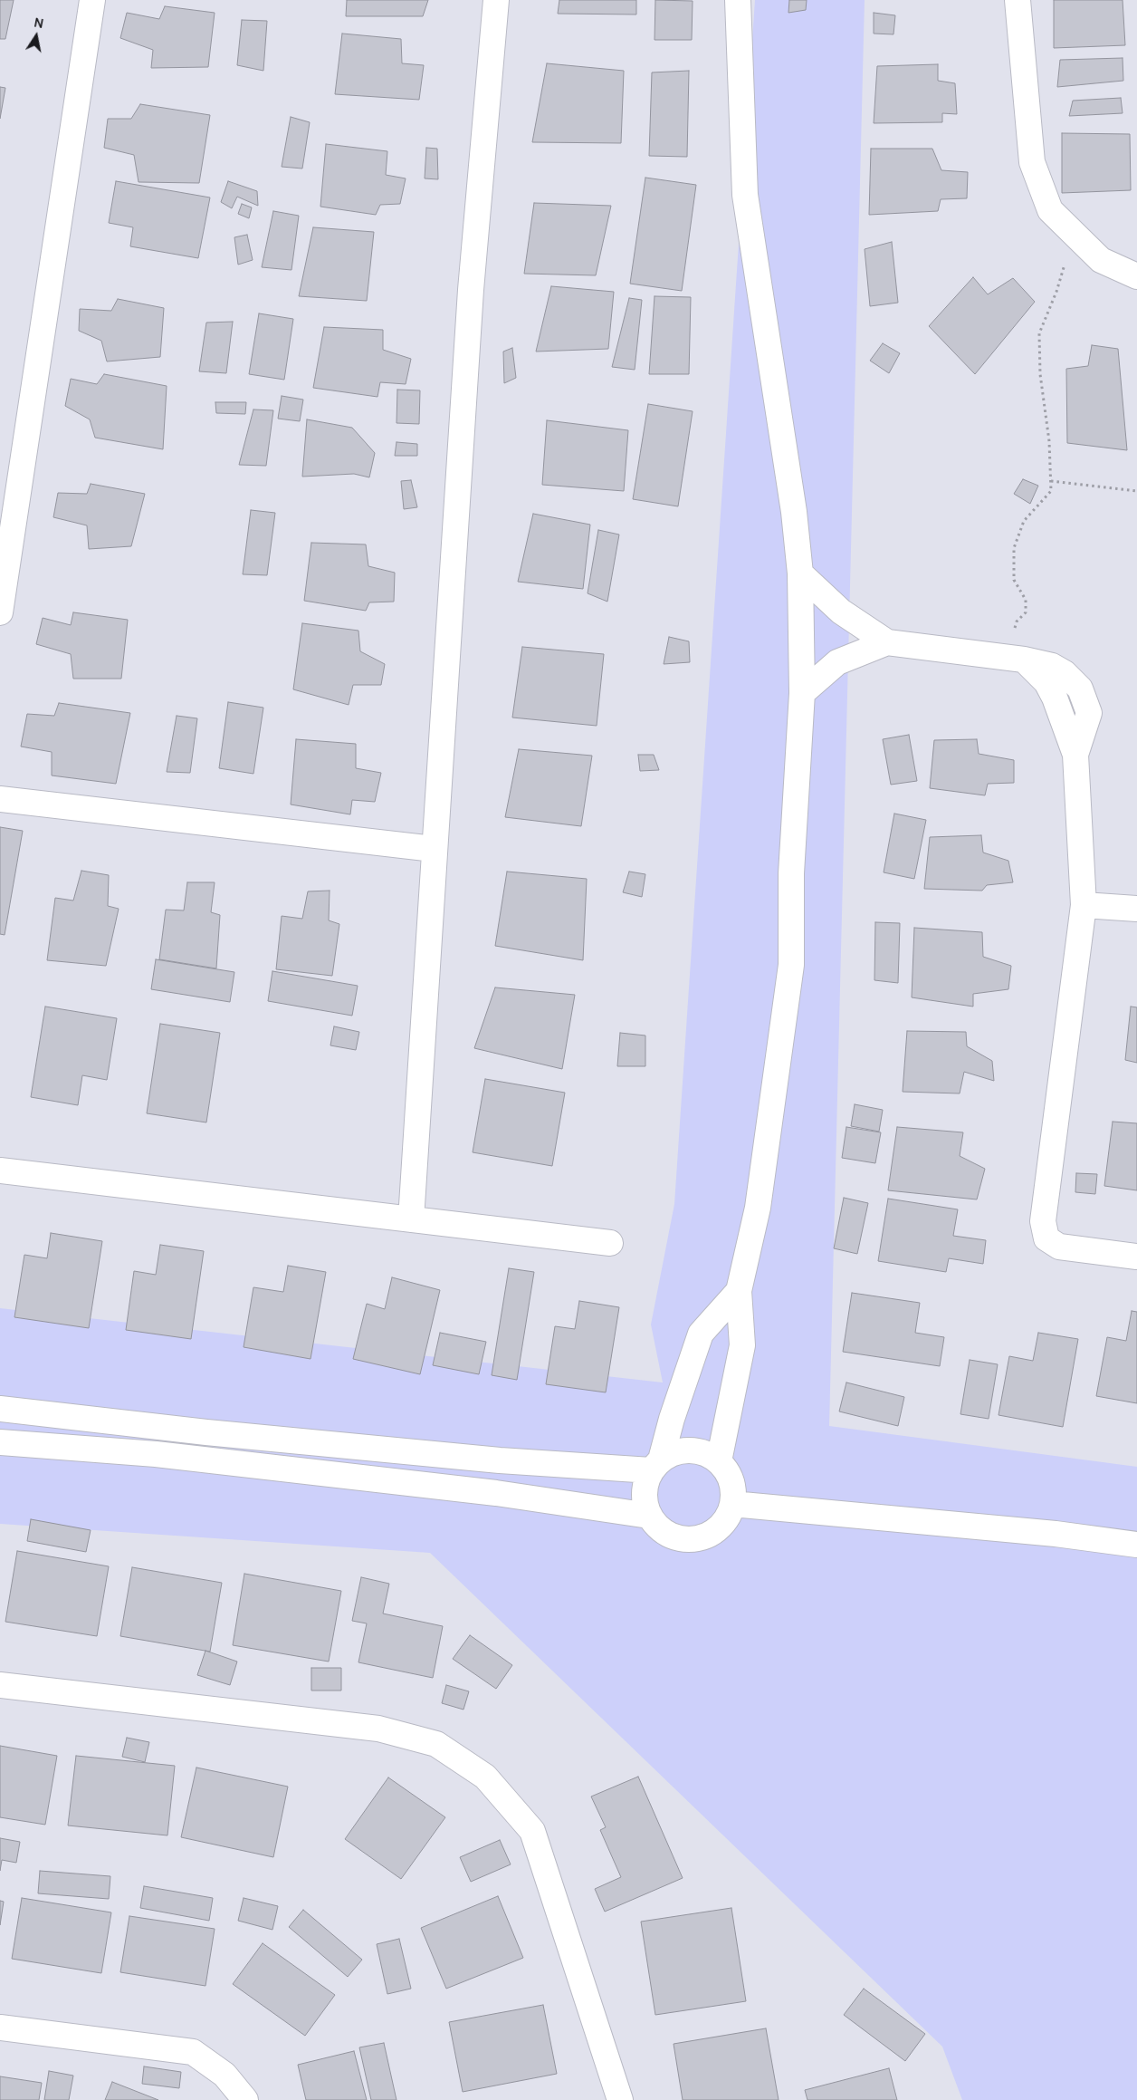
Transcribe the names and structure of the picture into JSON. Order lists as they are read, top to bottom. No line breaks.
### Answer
{"north":"top"}
